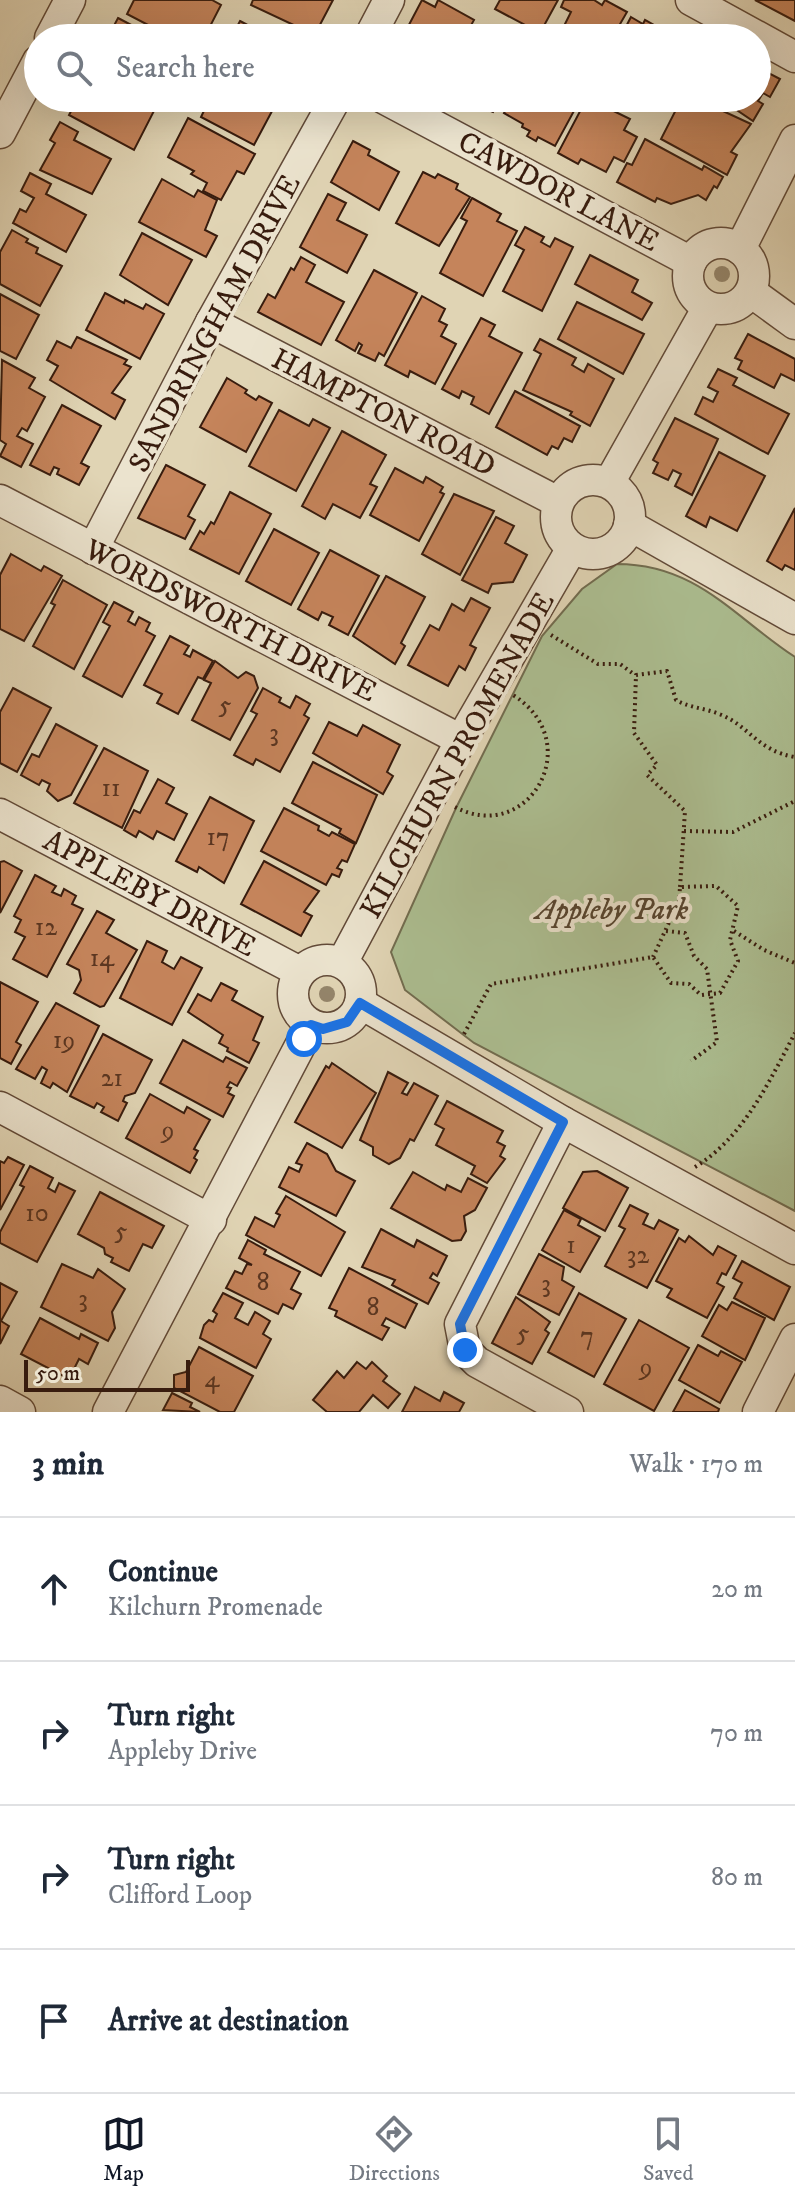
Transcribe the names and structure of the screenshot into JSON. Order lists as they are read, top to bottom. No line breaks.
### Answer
{"streets":{"street":["CAWDOR LANE","SANDRINGHAM DRIVE","HAMPTON ROAD","WORDSWORTH DRIVE","KILCHURN PROMENADE","APPLEBY DRIVE"]},"crossings":[["SANDRINGHAM DRIVE","HAMPTON ROAD"],["SANDRINGHAM DRIVE","WORDSWORTH DRIVE"],["HAMPTON ROAD","KILCHURN PROMENADE"],["WORDSWORTH DRIVE","KILCHURN PROMENADE"],["KILCHURN PROMENADE","APPLEBY DRIVE"]],"parks":["Appleby Park"],"house_numbers":["5","3","11","17","12","14","19","21","9","10","5","1","32","8","3","3","8","5","7","9","4"],"scale_bar":"50 m","page":{"search":"Search here","scale":"50 m","heading":["3 min","Walk · 170 m"],"list":[["Continue","Kilchurn Promenade","20 m"],["Turn right","Appleby Drive","70 m"],["Turn right","Clifford Loop","80 m"],"Arrive at destination"],"nav":["Map","Directions","Saved"]}}
